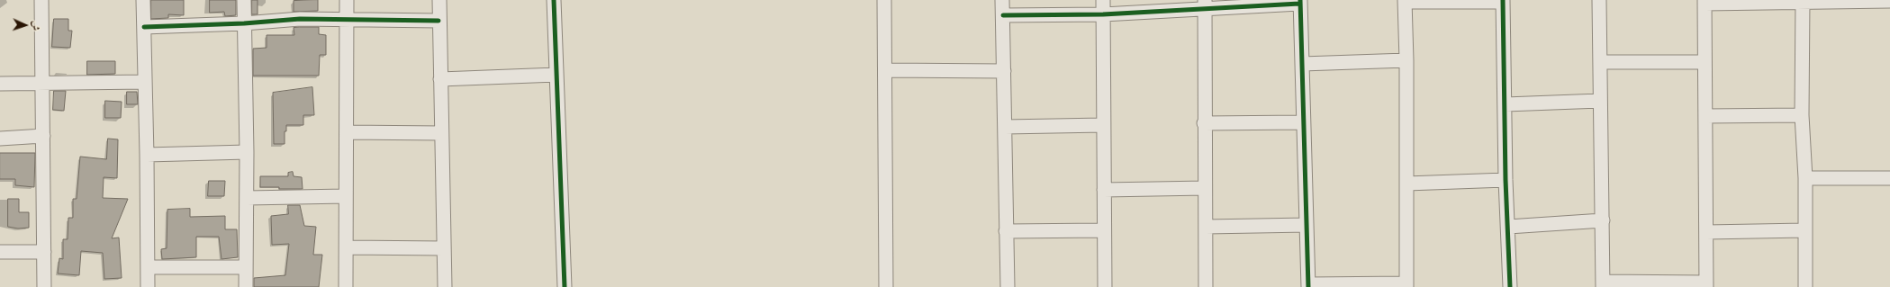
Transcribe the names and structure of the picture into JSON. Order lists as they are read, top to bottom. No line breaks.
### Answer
{"north":"right"}
